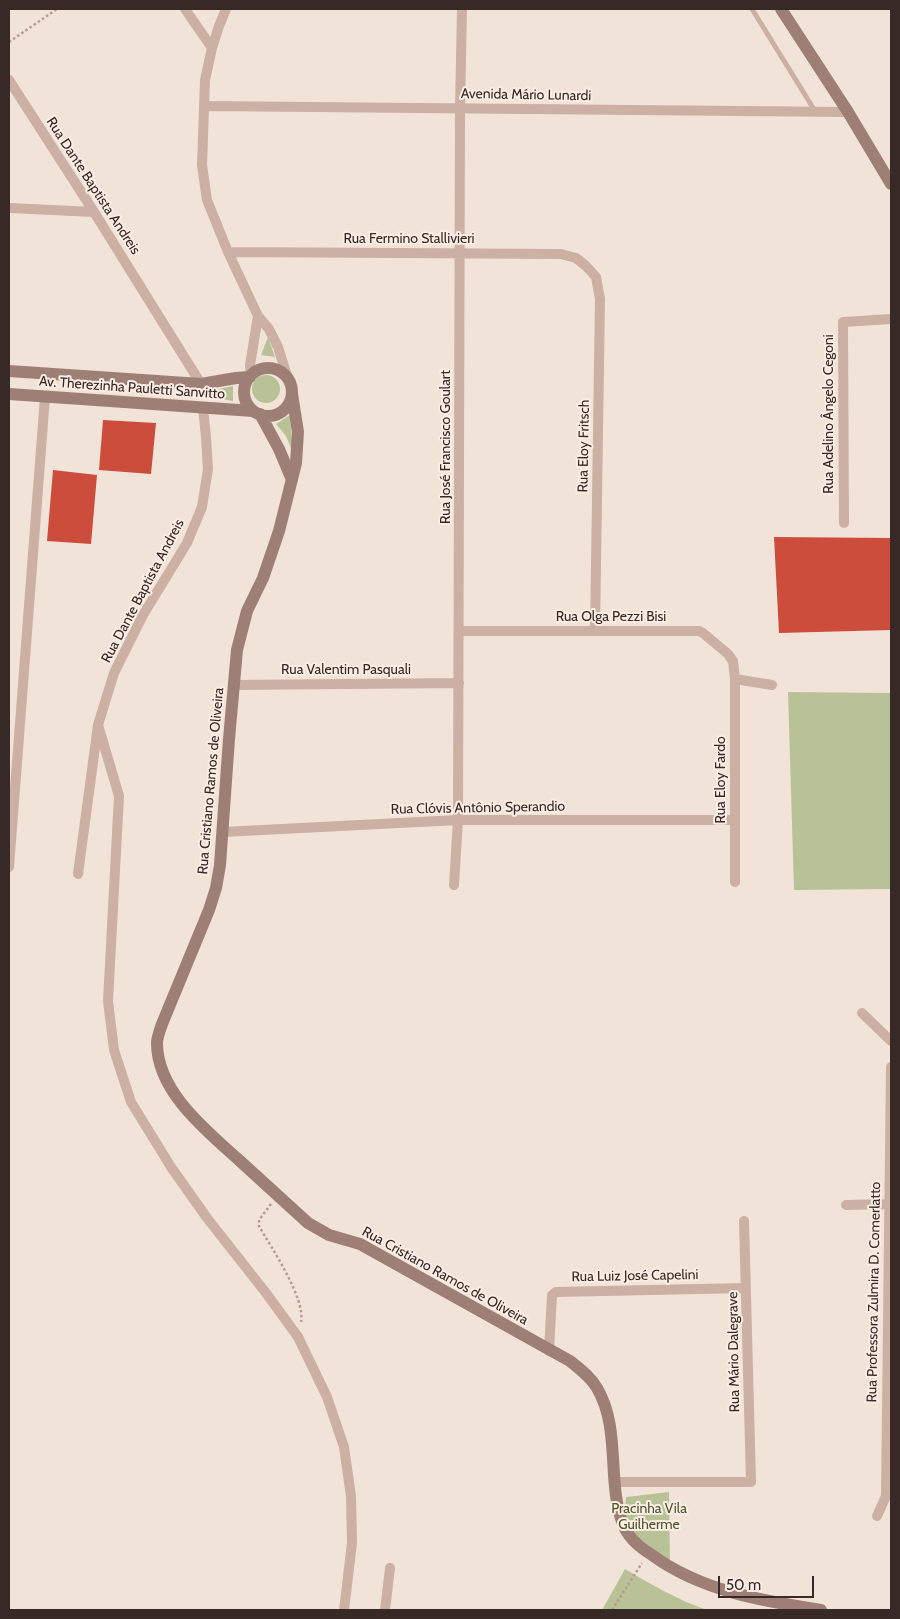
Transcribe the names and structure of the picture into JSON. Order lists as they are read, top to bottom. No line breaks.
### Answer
{"streets":{"main road":["Av. Therezinha Pauletti Sanvitto","Rua Cristiano Ramos de Oliveira"],"street":["Avenida Mário Lunardi","Rua Dante Baptista Andreis","Rua Fermino Stallivieri","Rua Adelino Ângelo Cegoni","Rua Eloy Fritsch","Rua José Francisco Goulart","Rua Olga Pezzi Bisi","Rua Valentim Pasquali","Rua Eloy Fardo","Rua Clóvis Antônio Sperandio","Rua Luiz José Capelini","Rua Professora Zulmira D. Comerlatto","Rua Mário Dalegrave"]},"crossings":[["Avenida Mário Lunardi","Rua José Francisco Goulart"],["Rua Dante Baptista Andreis","Av. Therezinha Pauletti Sanvitto"],["Rua Fermino Stallivieri","Rua Eloy Fritsch"],["Rua Fermino Stallivieri","Rua José Francisco Goulart"],["Av. Therezinha Pauletti Sanvitto","Rua Cristiano Ramos de Oliveira"],["Rua Eloy Fritsch","Rua Olga Pezzi Bisi"],["Rua José Francisco Goulart","Rua Olga Pezzi Bisi"],["Rua José Francisco Goulart","Rua Valentim Pasquali"],["Rua José Francisco Goulart","Rua Clóvis Antônio Sperandio"],["Rua Olga Pezzi Bisi","Rua Eloy Fardo"],["Rua Valentim Pasquali","Rua Cristiano Ramos de Oliveira"],["Rua Eloy Fardo","Rua Clóvis Antônio Sperandio"],["Rua Cristiano Ramos de Oliveira","Rua Clóvis Antônio Sperandio"],["Rua Cristiano Ramos de Oliveira","Rua Luiz José Capelini"],["Rua Cristiano Ramos de Oliveira","Rua Mário Dalegrave"],["Rua Luiz José Capelini","Rua Mário Dalegrave"]],"parks":["Pracinha Vila Guilherme"],"scale_bar":"50 m"}
